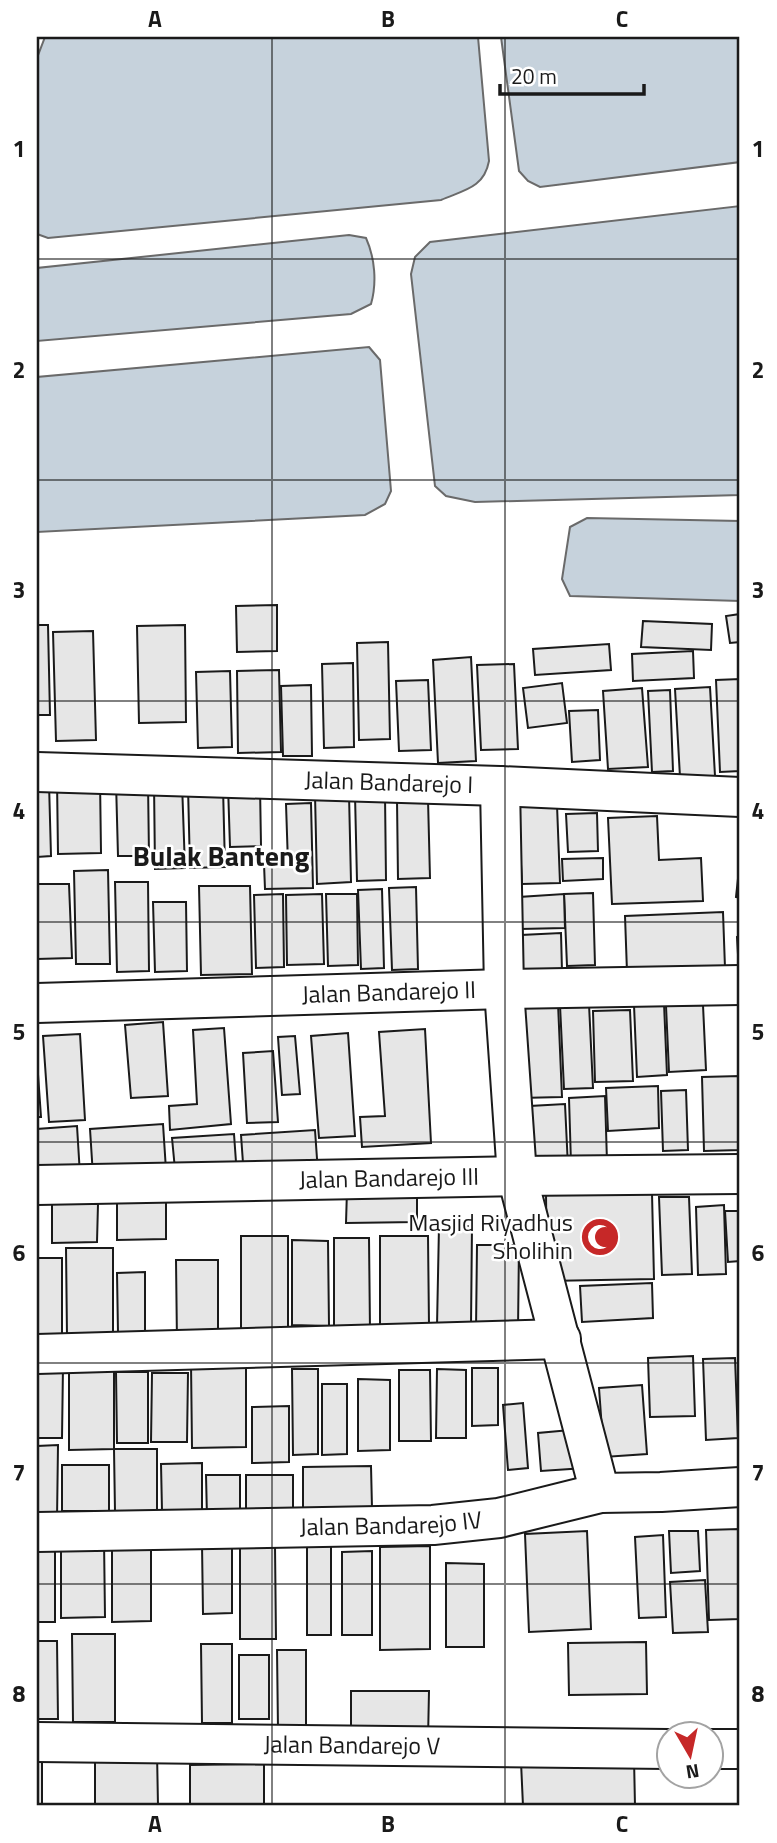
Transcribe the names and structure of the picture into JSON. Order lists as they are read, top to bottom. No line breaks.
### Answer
{"streets":{"street":["Jalan Bandarejo I","Jalan Bandarejo II","Jalan Bandarejo III","Jalan Bandarejo IV","Jalan Bandarejo V"]},"districts":["Bulak Banteng"],"places":{"mosque":["Masjid Riyadhus Sholihin"]},"scale_bar":"20 m","north":"bottom","grid":{"columns":["A","B","C"],"rows":["1","2","3","4","5","6","7","8"]}}
